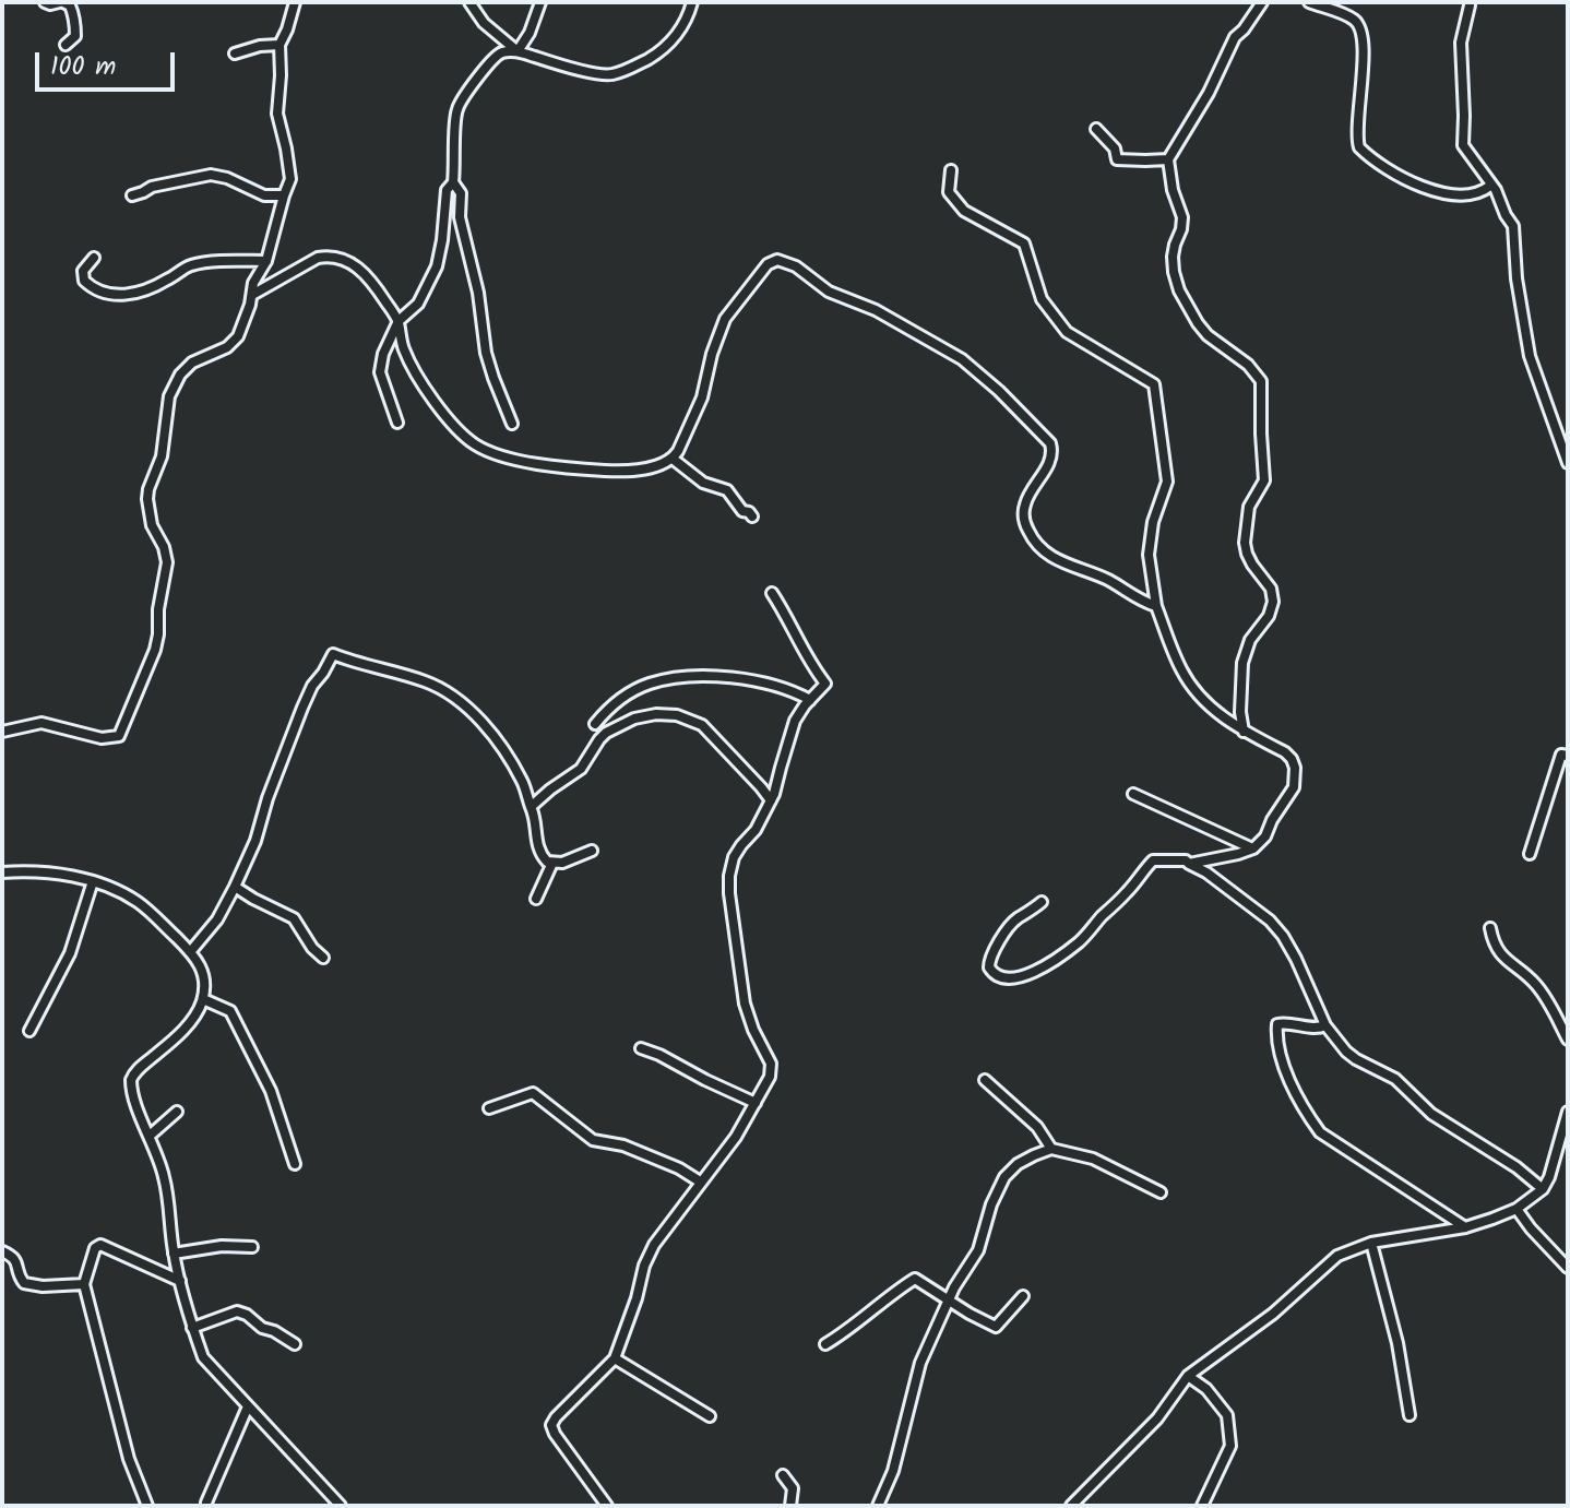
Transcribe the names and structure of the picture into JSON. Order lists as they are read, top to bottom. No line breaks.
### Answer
{"scale_bar":"100 m"}
